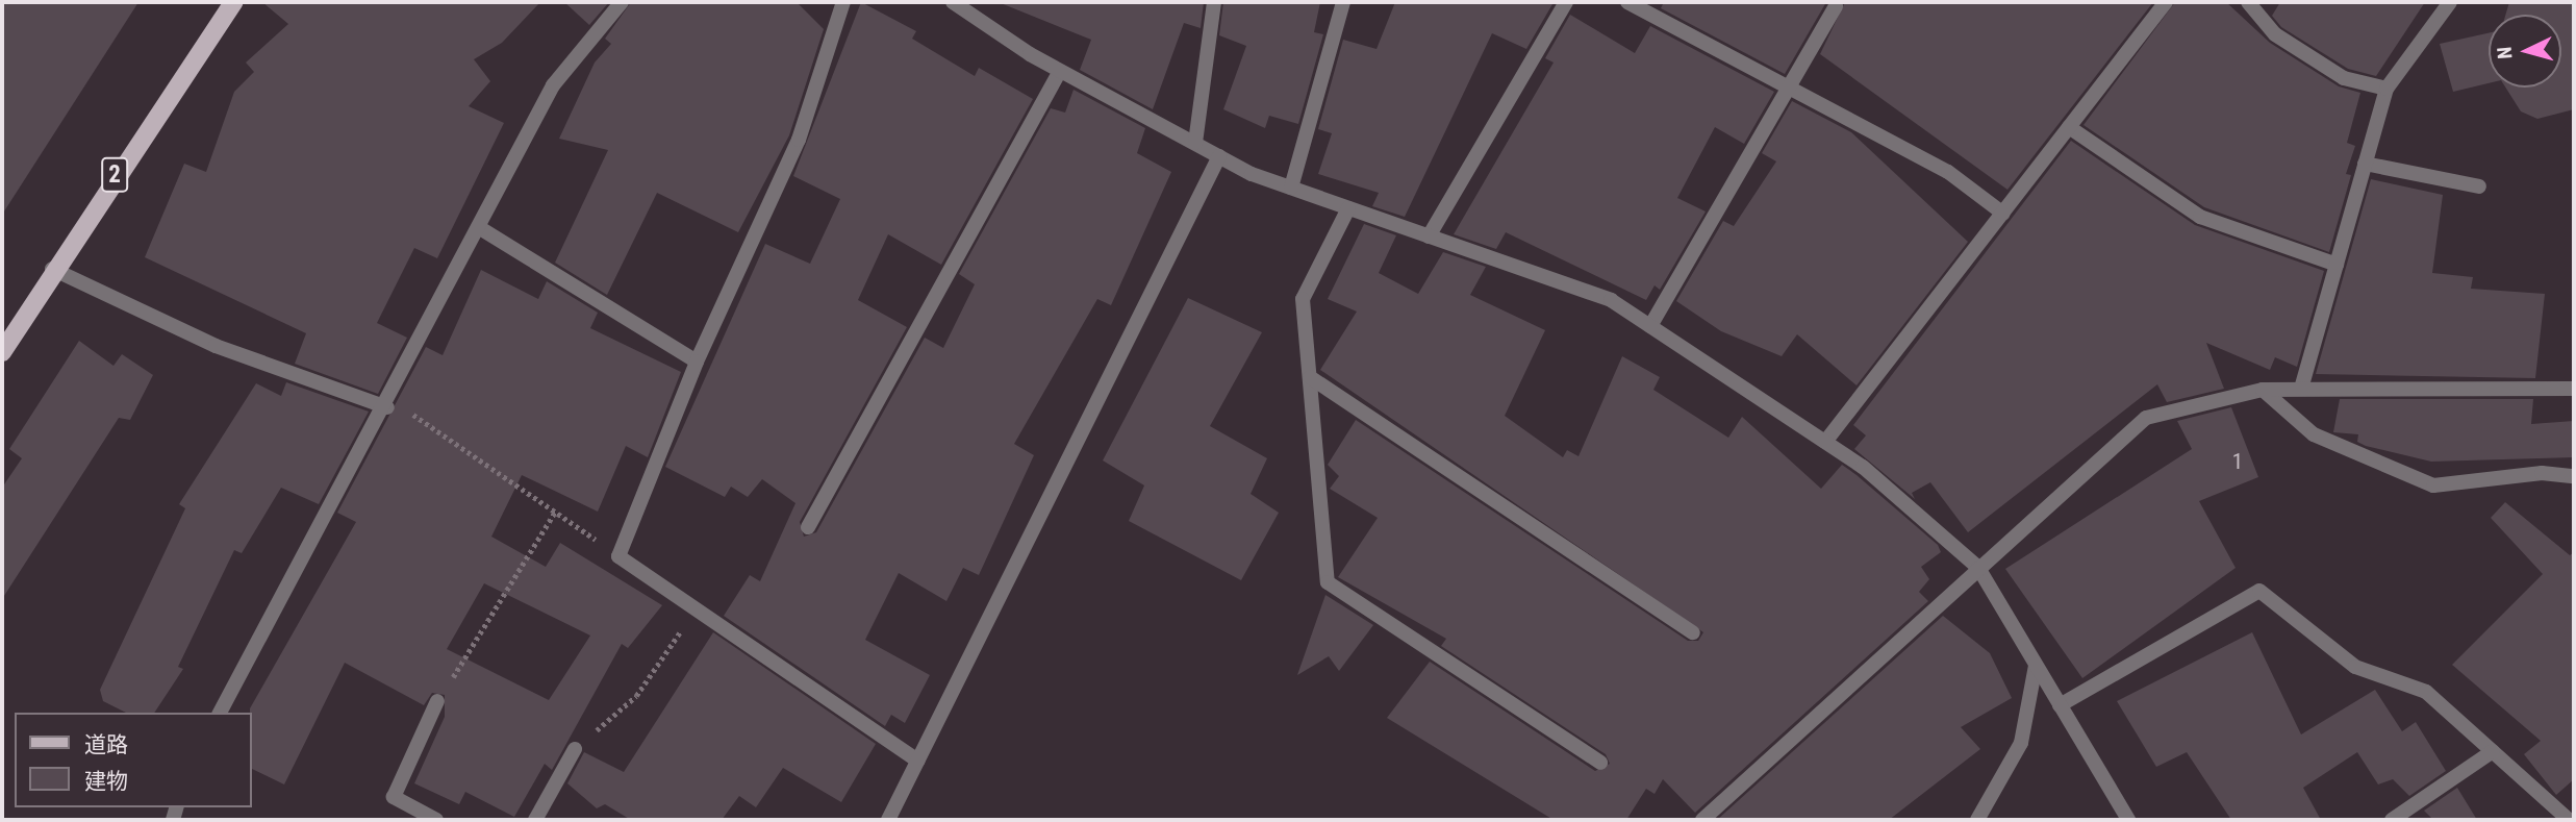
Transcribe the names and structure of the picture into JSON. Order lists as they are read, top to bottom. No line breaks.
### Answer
{"streets":{"main road":["2"]},"house_numbers":["1"],"legend":["道路","建物"],"north":"left"}
